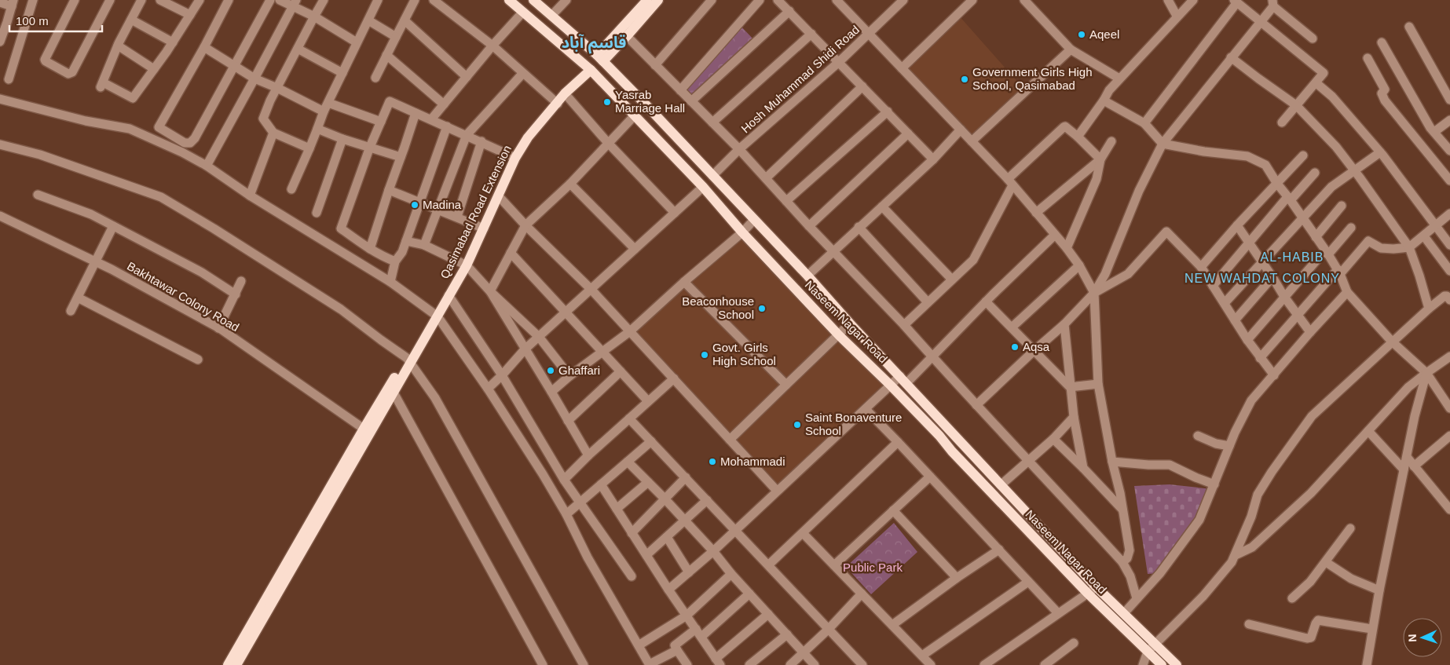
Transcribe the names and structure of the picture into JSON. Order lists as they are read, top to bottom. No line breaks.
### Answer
{"streets":{"main road":["Qasimabad Road Extension","Naseem Nagar Road"],"street":["Hosh Muhammad Shidi Road","Bakhtawar Colony Road"]},"crossings":[["Hosh Muhammad Shidi Road","Naseem Nagar Road"],["Qasimabad Road Extension","Naseem Nagar Road"]],"districts":["قاسم آباد","AL-HABIB","NEW WAHDAT COLONY"],"parks":["Public Park"],"places":["Aqeel","Government Girls High School, Qasimabad","Yasrab Marriage Hall","Madina","Beaconhouse School","Aqsa","Govt. Girls High School","Ghaffari","Saint Bonaventure School","Mohammadi"],"scale_bar":"100 m","north":"left"}
